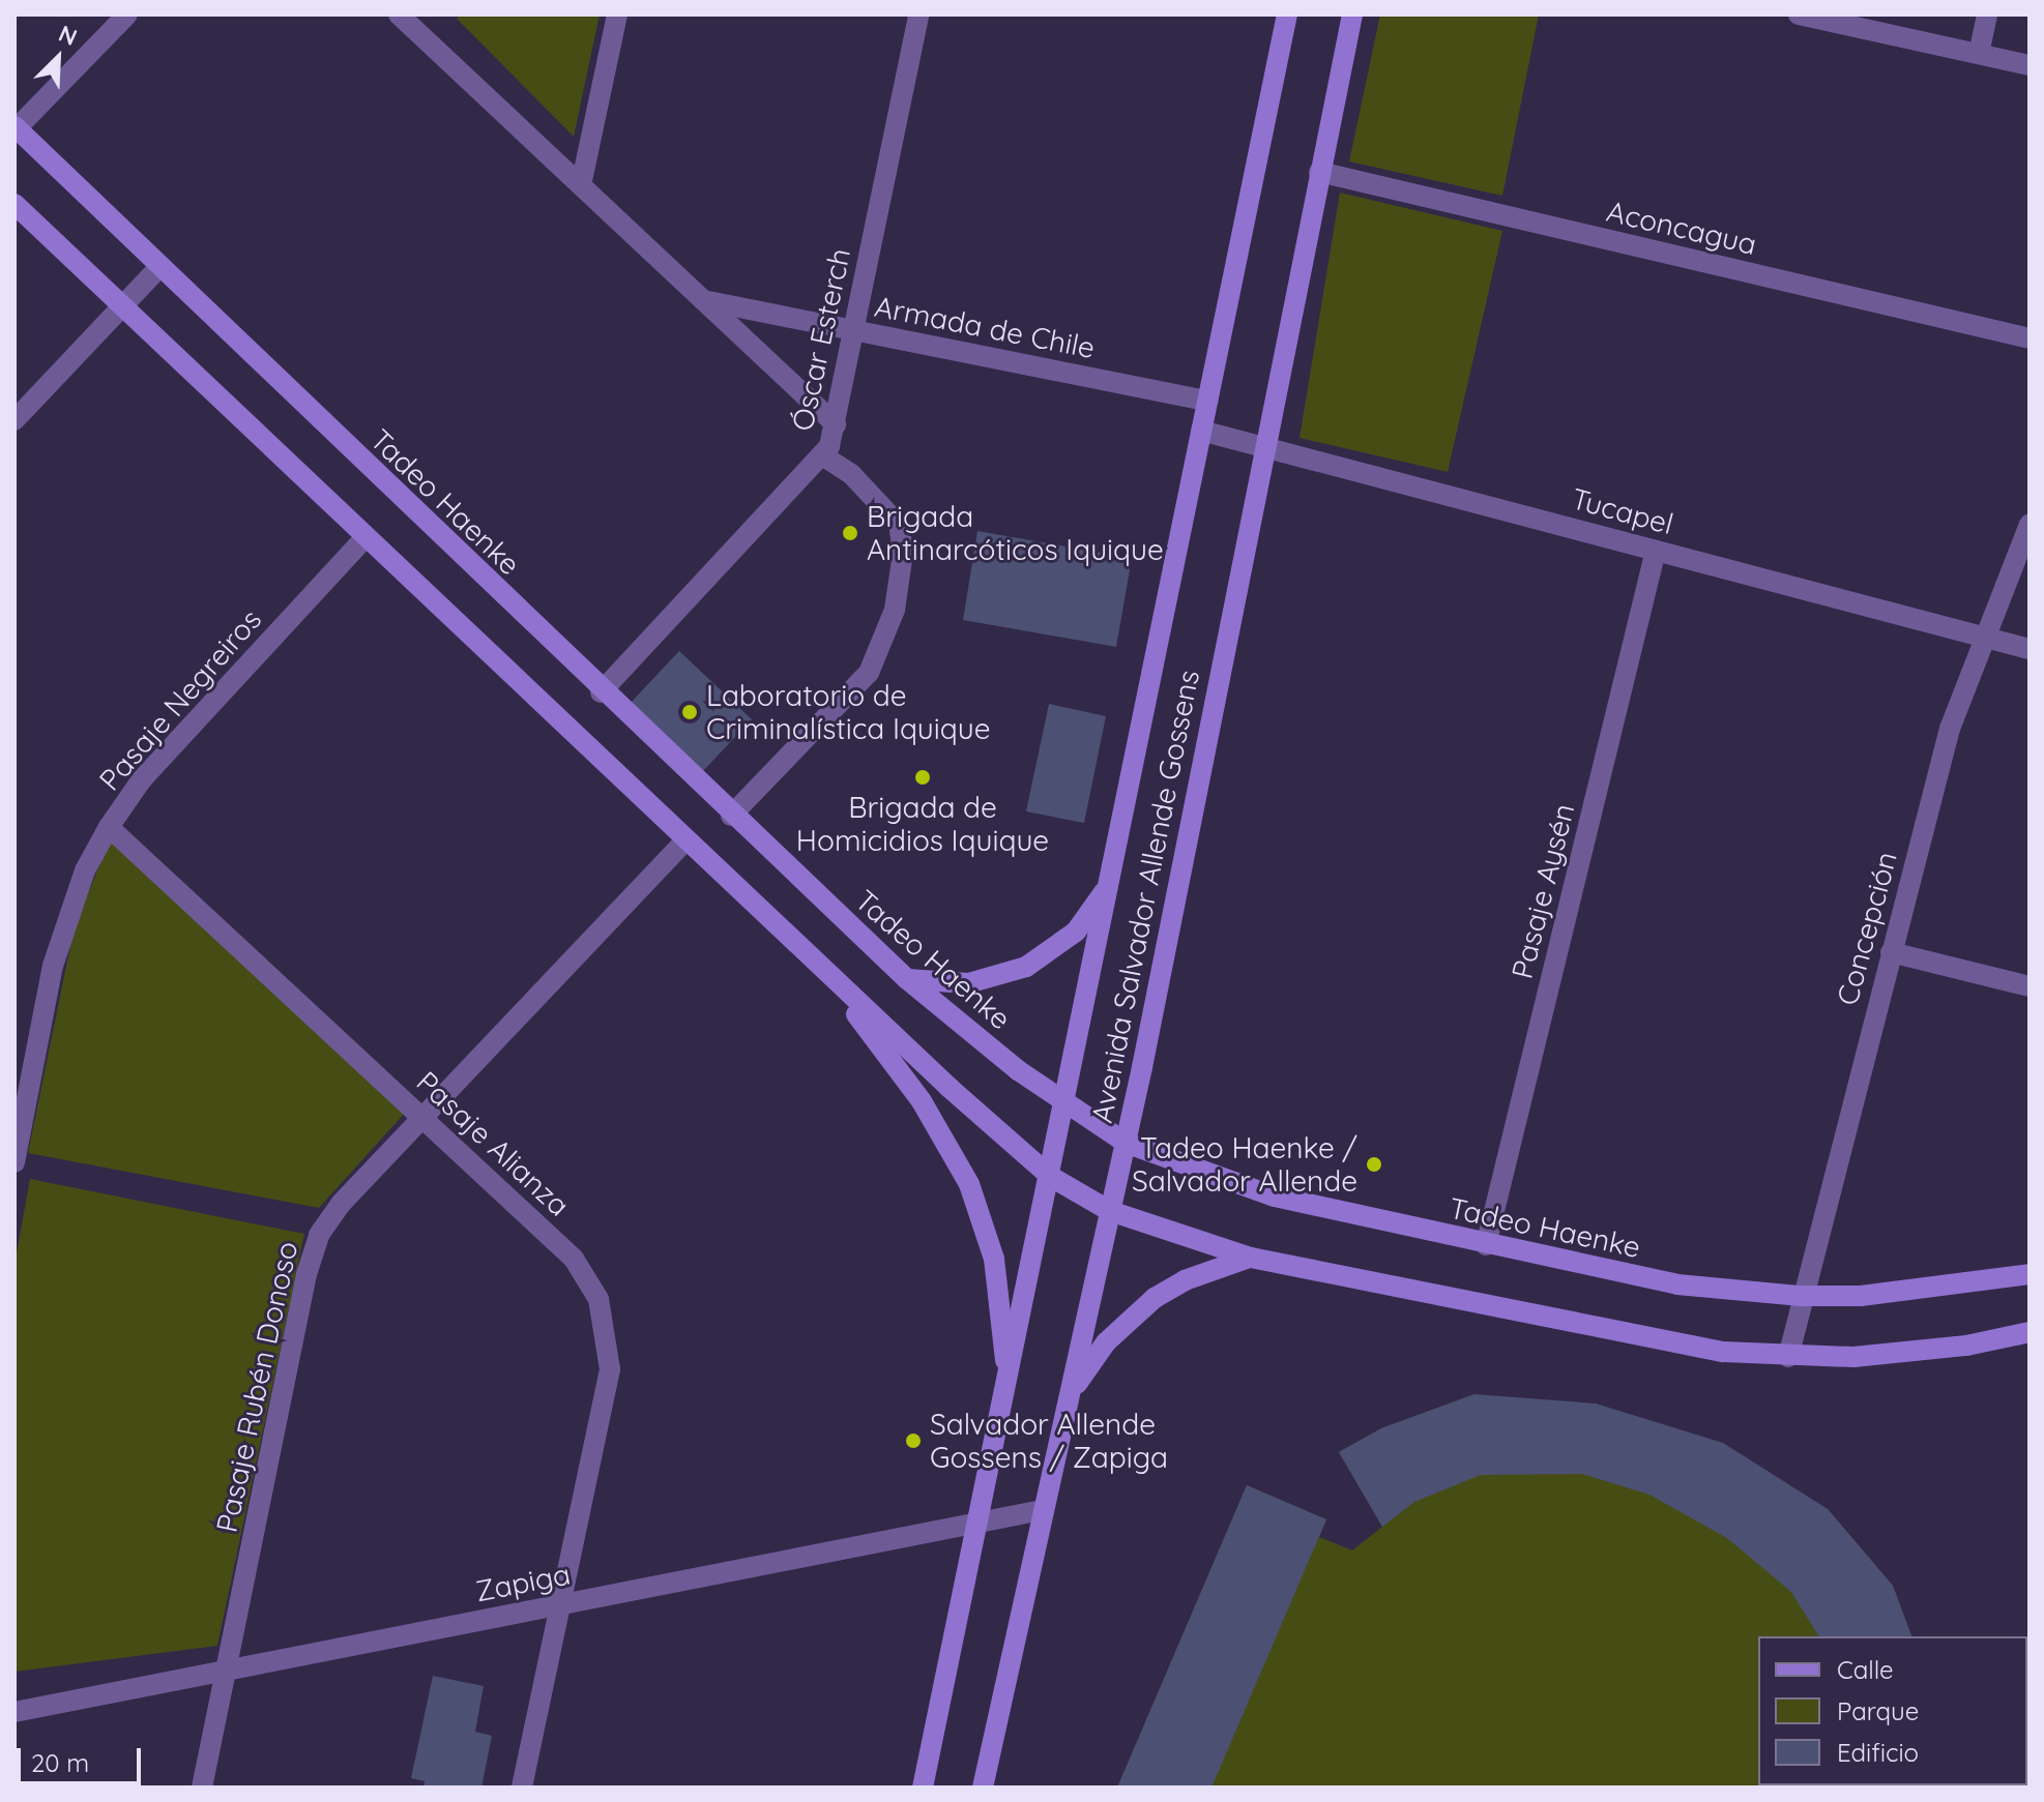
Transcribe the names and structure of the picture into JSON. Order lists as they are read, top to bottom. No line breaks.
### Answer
{"streets":{"main road":["Tadeo Haenke","Avenida Salvador Allende Gossens"],"street":["Aconcagua","Armada de Chile","Óscar Esterch","Tucapel","Pasaje Negreiros","Pasaje Aysén","Concepción","Pasaje Alianza","Pasaje Rubén Donoso","Zapiga"]},"crossings":[["Aconcagua","Avenida Salvador Allende Gossens"],["Armada de Chile","Óscar Esterch"],["Armada de Chile","Avenida Salvador Allende Gossens"],["Óscar Esterch","Tadeo Haenke"],["Tadeo Haenke","Pasaje Aysén"],["Tadeo Haenke","Avenida Salvador Allende Gossens"],["Tadeo Haenke","Concepción"],["Tucapel","Pasaje Aysén"],["Tucapel","Avenida Salvador Allende Gossens"],["Tucapel","Concepción"],["Pasaje Negreiros","Pasaje Alianza"],["Avenida Salvador Allende Gossens","Zapiga"],["Pasaje Alianza","Pasaje Rubén Donoso"],["Pasaje Alianza","Zapiga"],["Pasaje Rubén Donoso","Zapiga"]],"places":["Brigada Antinarcóticos Iquique","Laboratorio de Criminalística Iquique","Brigada de Homicidios Iquique","Tadeo Haenke / Salvador Allende","Salvador Allende Gossens / Zapiga"],"legend":["Calle","Parque","Edificio"],"scale_bar":"20 m","north":"top right"}
